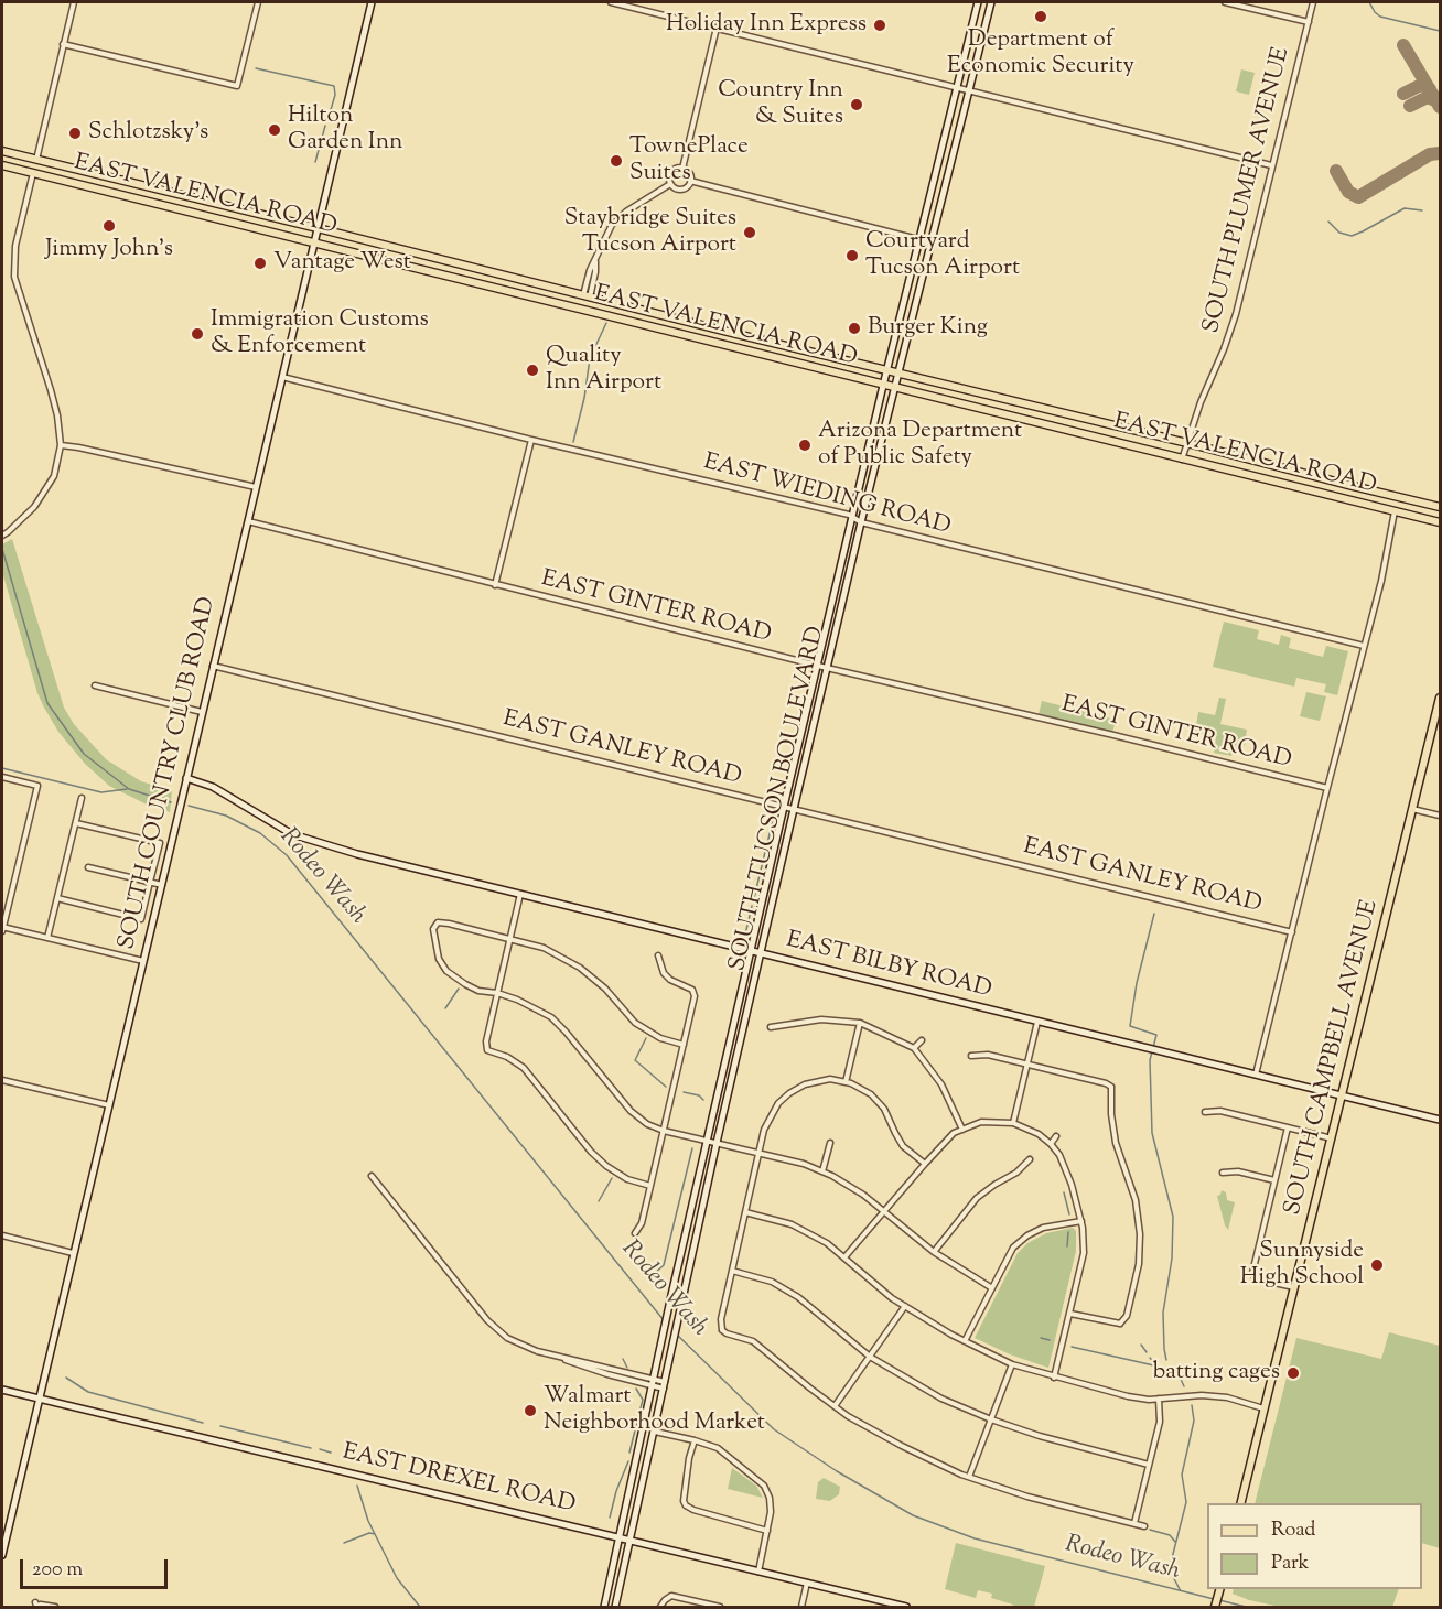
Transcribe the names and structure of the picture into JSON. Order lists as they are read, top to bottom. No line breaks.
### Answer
{"streets":{"main road":["EAST VALENCIA ROAD","SOUTH CAMPBELL AVENUE"],"street":["SOUTH PLUMER AVENUE","EAST WIEDING ROAD","EAST GINTER ROAD","EAST GANLEY ROAD","SOUTH COUNTRY CLUB ROAD","SOUTH TUCSON BOULEVARD","EAST BILBY ROAD","EAST DREXEL ROAD"]},"crossings":[["SOUTH PLUMER AVENUE","EAST VALENCIA ROAD"],["EAST VALENCIA ROAD","SOUTH COUNTRY CLUB ROAD"],["EAST VALENCIA ROAD","SOUTH TUCSON BOULEVARD"],["EAST WIEDING ROAD","SOUTH COUNTRY CLUB ROAD"],["EAST WIEDING ROAD","SOUTH TUCSON BOULEVARD"],["EAST GINTER ROAD","SOUTH COUNTRY CLUB ROAD"],["EAST GINTER ROAD","SOUTH TUCSON BOULEVARD"],["EAST GANLEY ROAD","SOUTH COUNTRY CLUB ROAD"],["EAST GANLEY ROAD","SOUTH TUCSON BOULEVARD"],["SOUTH COUNTRY CLUB ROAD","EAST BILBY ROAD"],["SOUTH COUNTRY CLUB ROAD","EAST DREXEL ROAD"],["SOUTH TUCSON BOULEVARD","EAST BILBY ROAD"],["SOUTH TUCSON BOULEVARD","EAST DREXEL ROAD"],["EAST BILBY ROAD","SOUTH CAMPBELL AVENUE"]],"water":["Rodeo Wash"],"places":["Department of Economic Security","Holiday Inn Express","Country Inn & Suites","Hilton Garden Inn","Schlotzsky's","TownePlace Suites","Jimmy John's","Staybridge Suites Tucson Airport","Courtyard Tucson Airport","Vantage West","Burger King","Immigration Customs & Enforcement","Quality Inn Airport","Arizona Department of Public Safety","Sunnyside High School","batting cages","Walmart Neighborhood Market"],"legend":["Road","Park"],"scale_bar":"200 m"}
